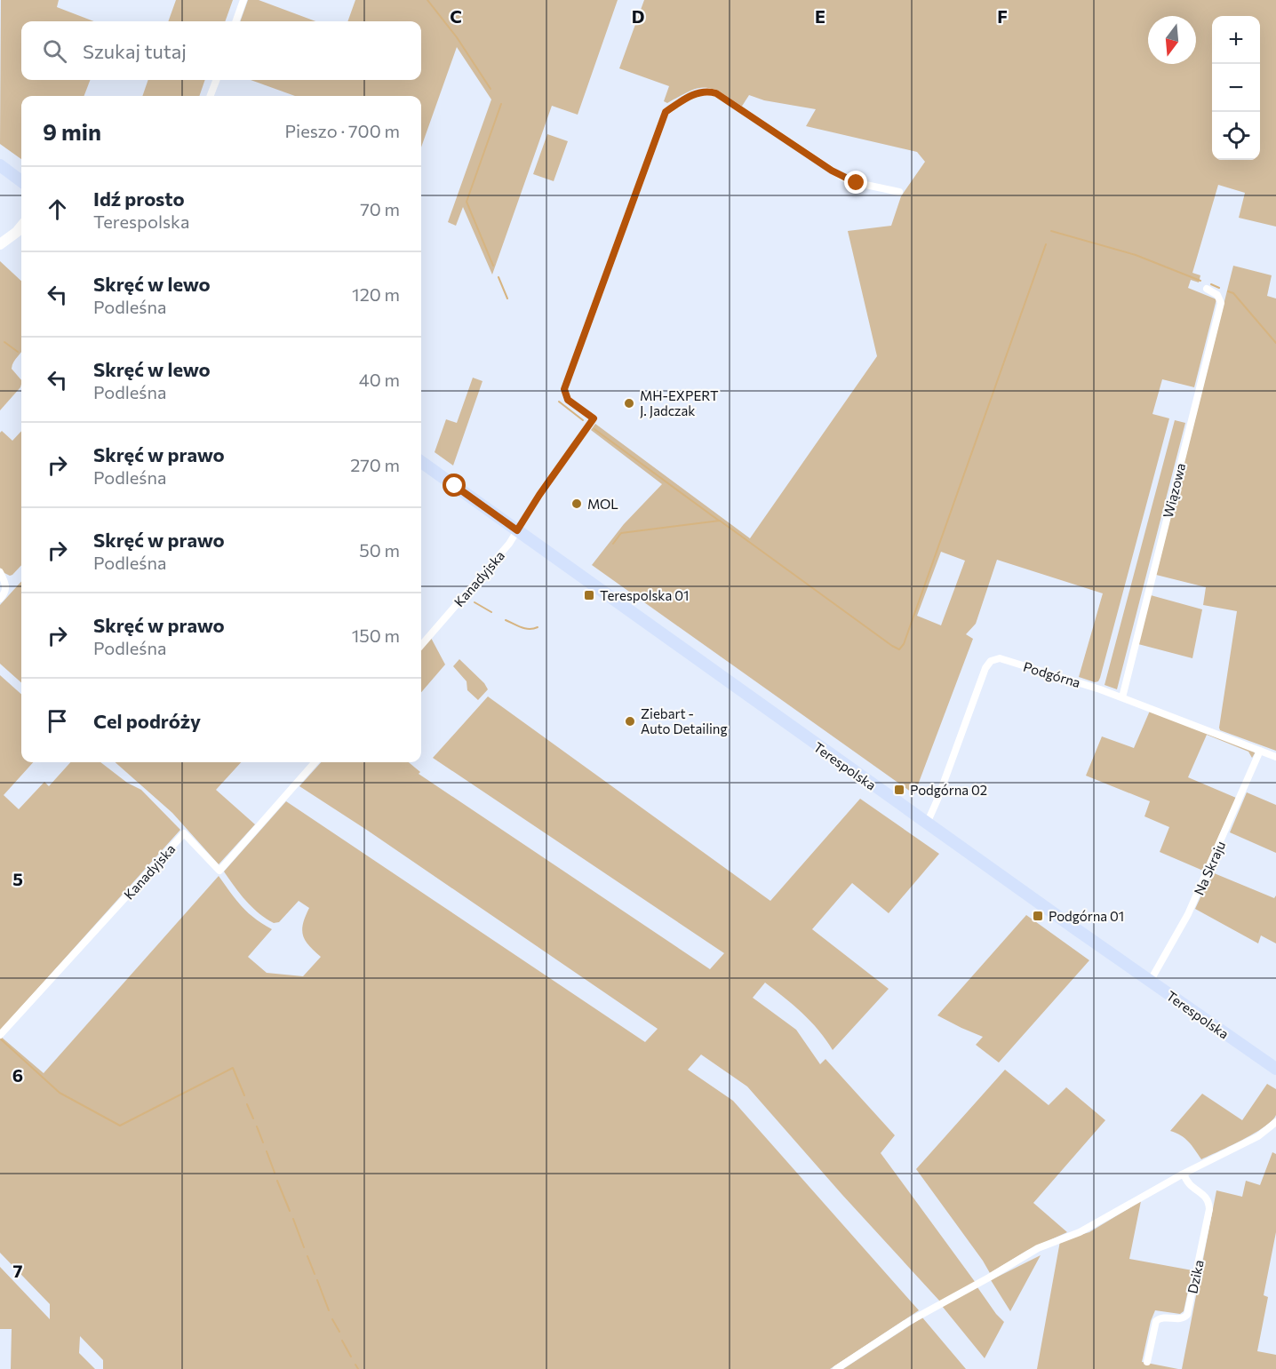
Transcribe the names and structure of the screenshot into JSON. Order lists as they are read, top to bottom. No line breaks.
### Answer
{"streets":{"main road":["Terespolska"],"street":["Wiązowa","Kanadyjska","Podgórna","Na Skraju","Dzika"]},"crossings":[["Wiązowa","Podgórna"],["Kanadyjska","Terespolska"],["Podgórna","Terespolska"],["Podgórna","Na Skraju"],["Terespolska","Na Skraju"]],"places":{"other":["MH-EXPERT J. Jadczak","MOL","Ziebart - Auto Detailing"],"transit":["Terespolska 01","Podgórna 02","Podgórna 01"]},"north":"bottom","page":{"map_buttons":["+","−"],"search":"Szukaj tutaj","heading":["9 min","Pieszo · 700 m"],"list":[["Idź prosto","Terespolska","70 m"],["Skręć w lewo","Podleśna","120 m"],["Skręć w lewo","Podleśna","40 m"],["Skręć w prawo","Podleśna","270 m"],["Skręć w prawo","Podleśna","50 m"],["Skręć w prawo","Podleśna","150 m"],"Cel podróży"]},"grid":{"columns":["C","D","E","F"],"rows":["5","6","7"]}}
